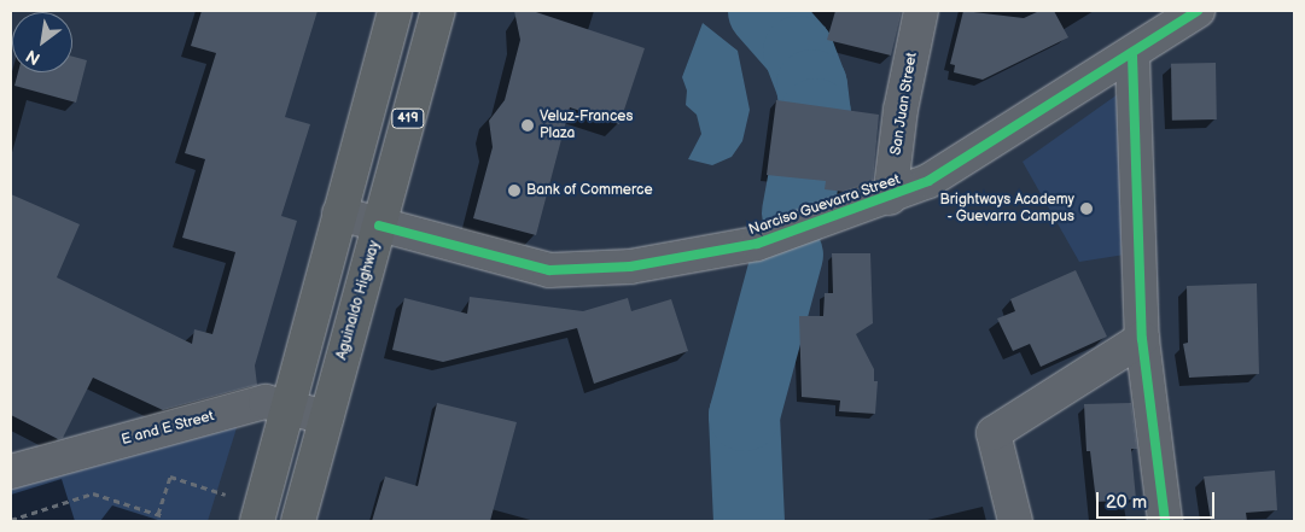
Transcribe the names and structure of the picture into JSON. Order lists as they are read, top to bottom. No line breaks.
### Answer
{"streets":{"highway":["419","Aguinaldo Highway"],"street":["San Juan Street","Narciso Guevarra Street","E and E Street"]},"crossings":[["San Juan Street","Narciso Guevarra Street"],["419","Narciso Guevarra Street"],["419","E and E Street"],["Narciso Guevarra Street","Aguinaldo Highway"],["Aguinaldo Highway","E and E Street"]],"places":["Veluz-Frances Plaza","Bank of Commerce","Brightways Academy - Guevarra Campus"],"scale_bar":"20 m","north":"bottom left"}
